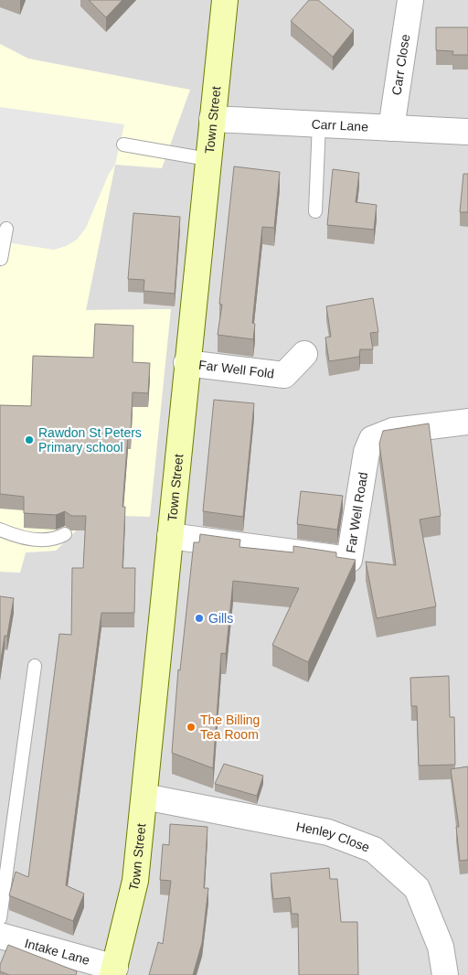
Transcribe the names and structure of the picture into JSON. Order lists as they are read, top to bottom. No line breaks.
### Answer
{"streets":{"street":["Carr Close","Town Street","Carr Lane","Far Well Fold","Far Well Road","Henley Close","Intake Lane"]},"crossings":[["Carr Close","Carr Lane"],["Town Street","Carr Lane"],["Town Street","Far Well Fold"],["Town Street","Far Well Road"],["Town Street","Henley Close"],["Town Street","Intake Lane"]],"places":["Rawdon St Peters Primary school","Gills","The Billing Tea Room"]}
